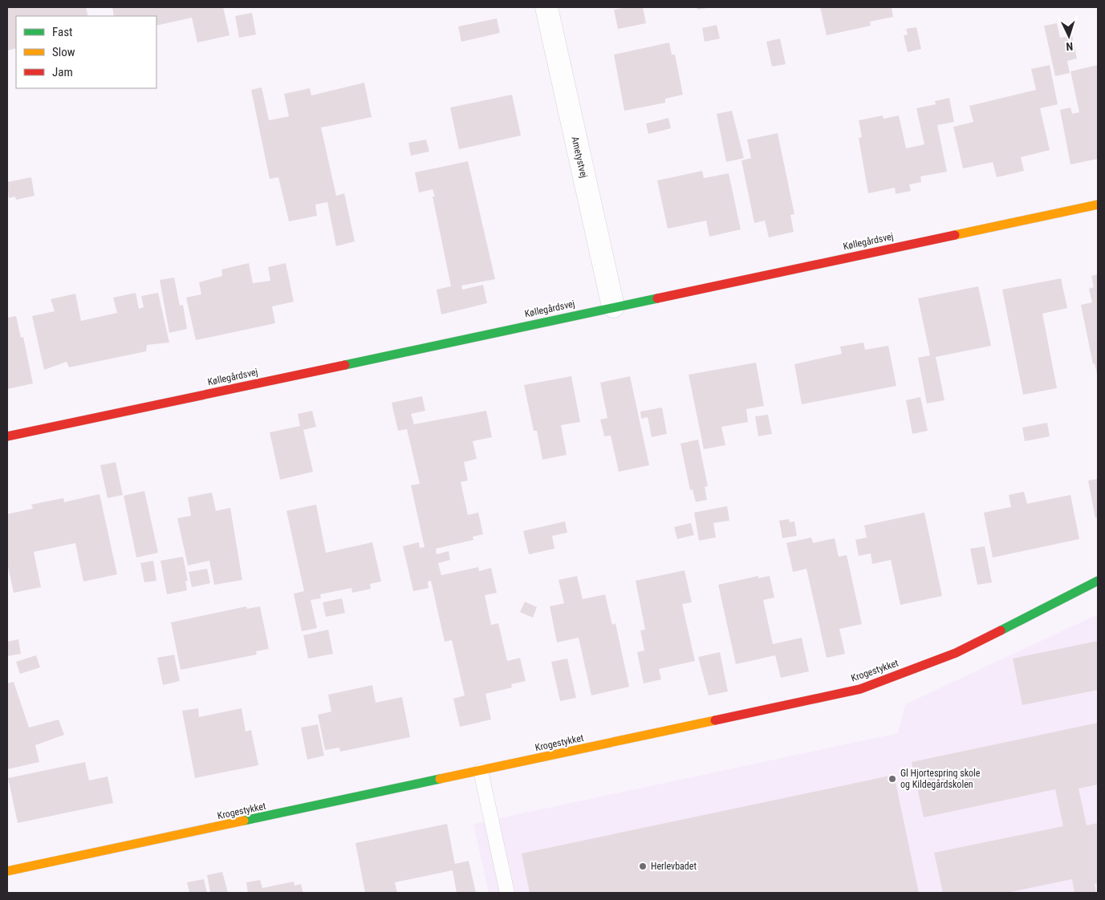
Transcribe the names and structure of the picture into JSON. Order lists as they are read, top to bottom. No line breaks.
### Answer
{"streets":{"street":["Ametystvej","Køllegårdsvej","Krogestykket"]},"crossings":[["Ametystvej","Køllegårdsvej"]],"places":["Gl Hjortespring skole og Kildegårdskolen","Herlevbadet"],"legend":["Fast","Slow","Jam"],"north":"bottom"}
